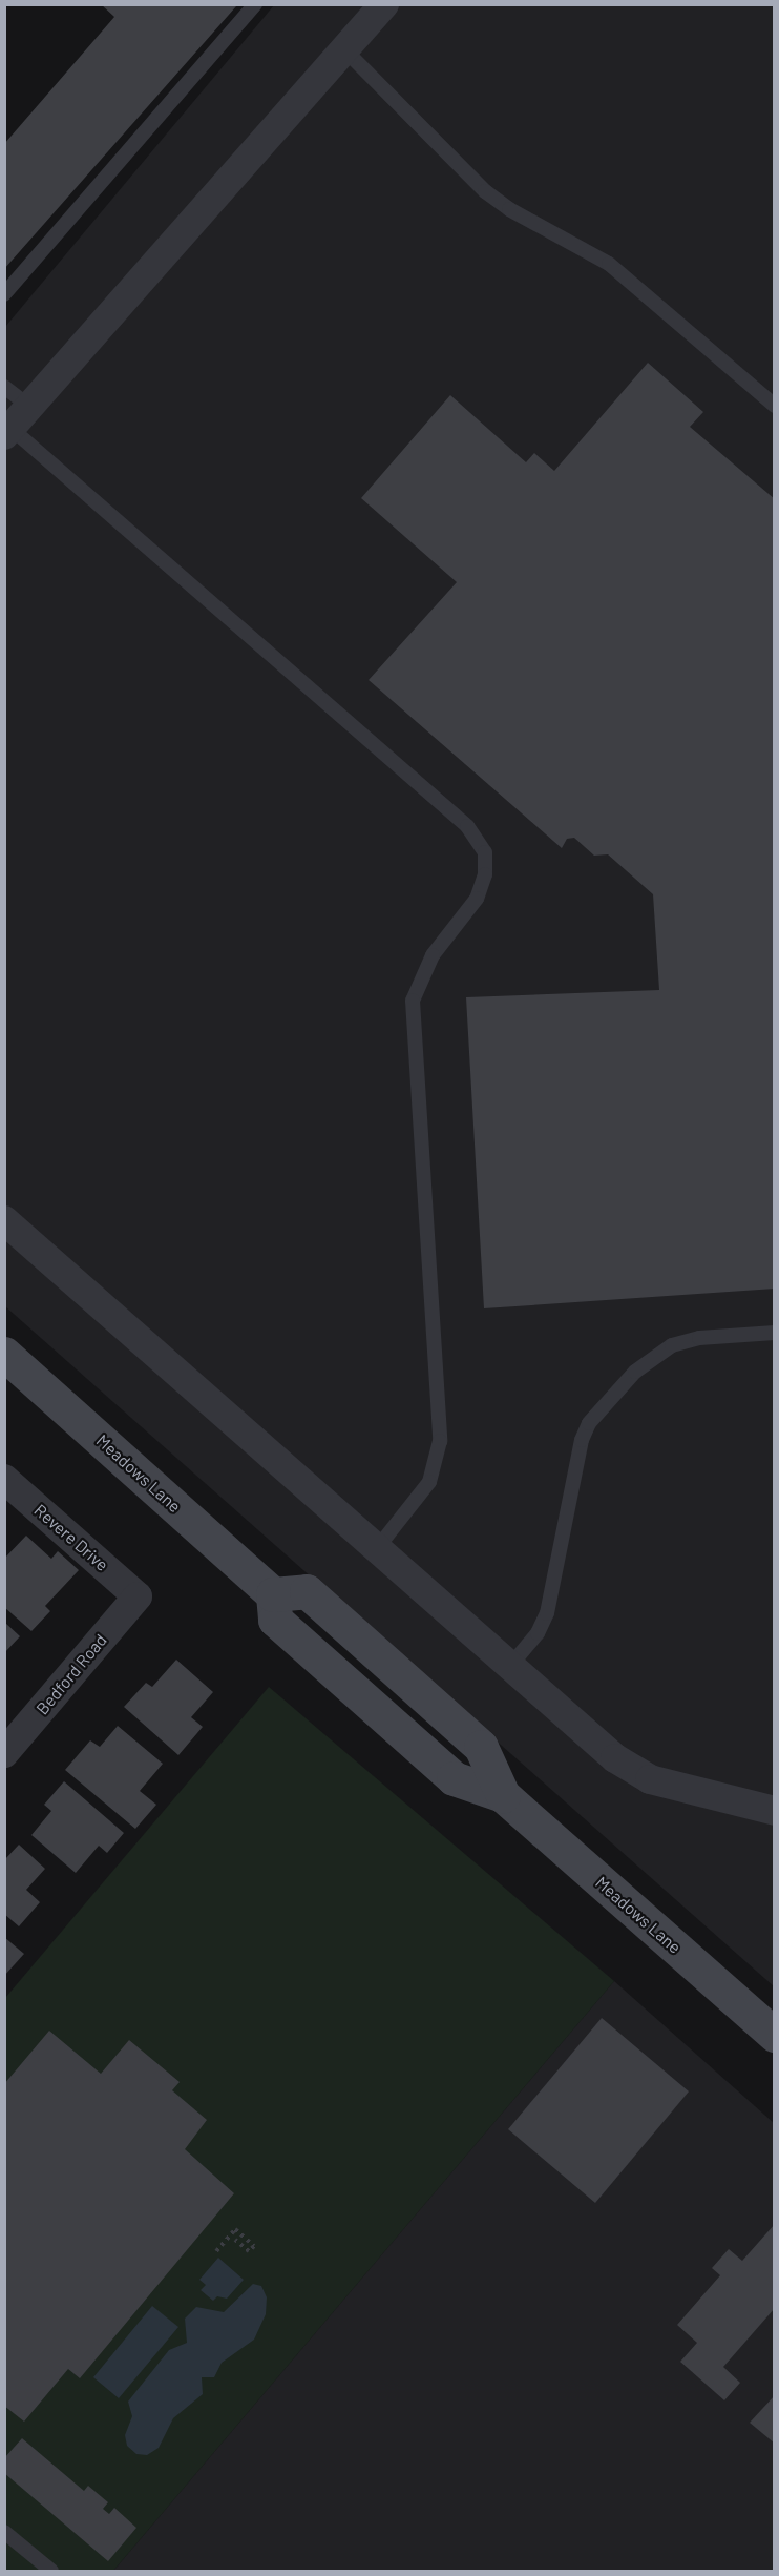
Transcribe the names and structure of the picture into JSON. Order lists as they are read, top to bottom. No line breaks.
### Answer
{"streets":{"street":["Meadows Lane","Revere Drive","Bedford Road"]},"crossings":[["Revere Drive","Bedford Road"]]}
